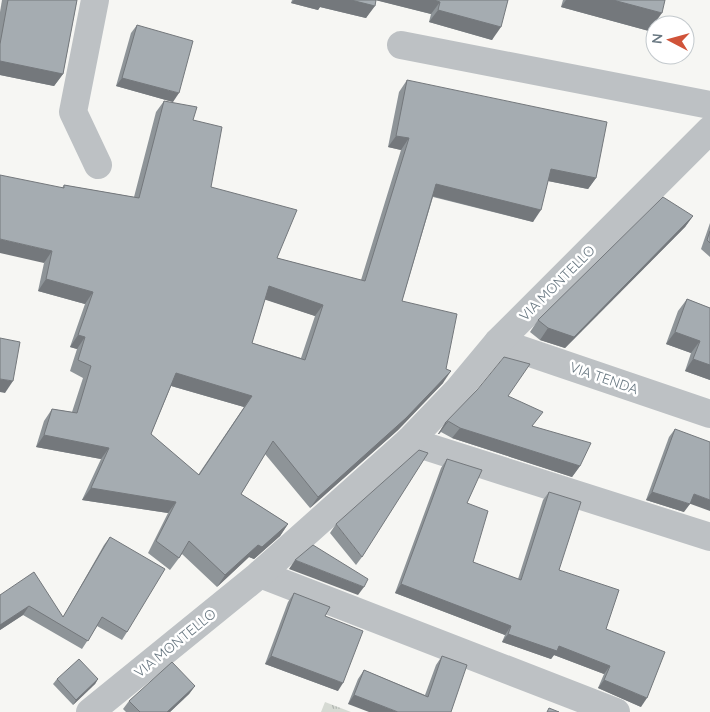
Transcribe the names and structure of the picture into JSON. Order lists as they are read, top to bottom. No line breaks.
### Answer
{"streets":{"street":["VIA MONTELLO","VIA TENDA"]},"crossings":[["VIA MONTELLO","VIA TENDA"]],"north":"left"}
